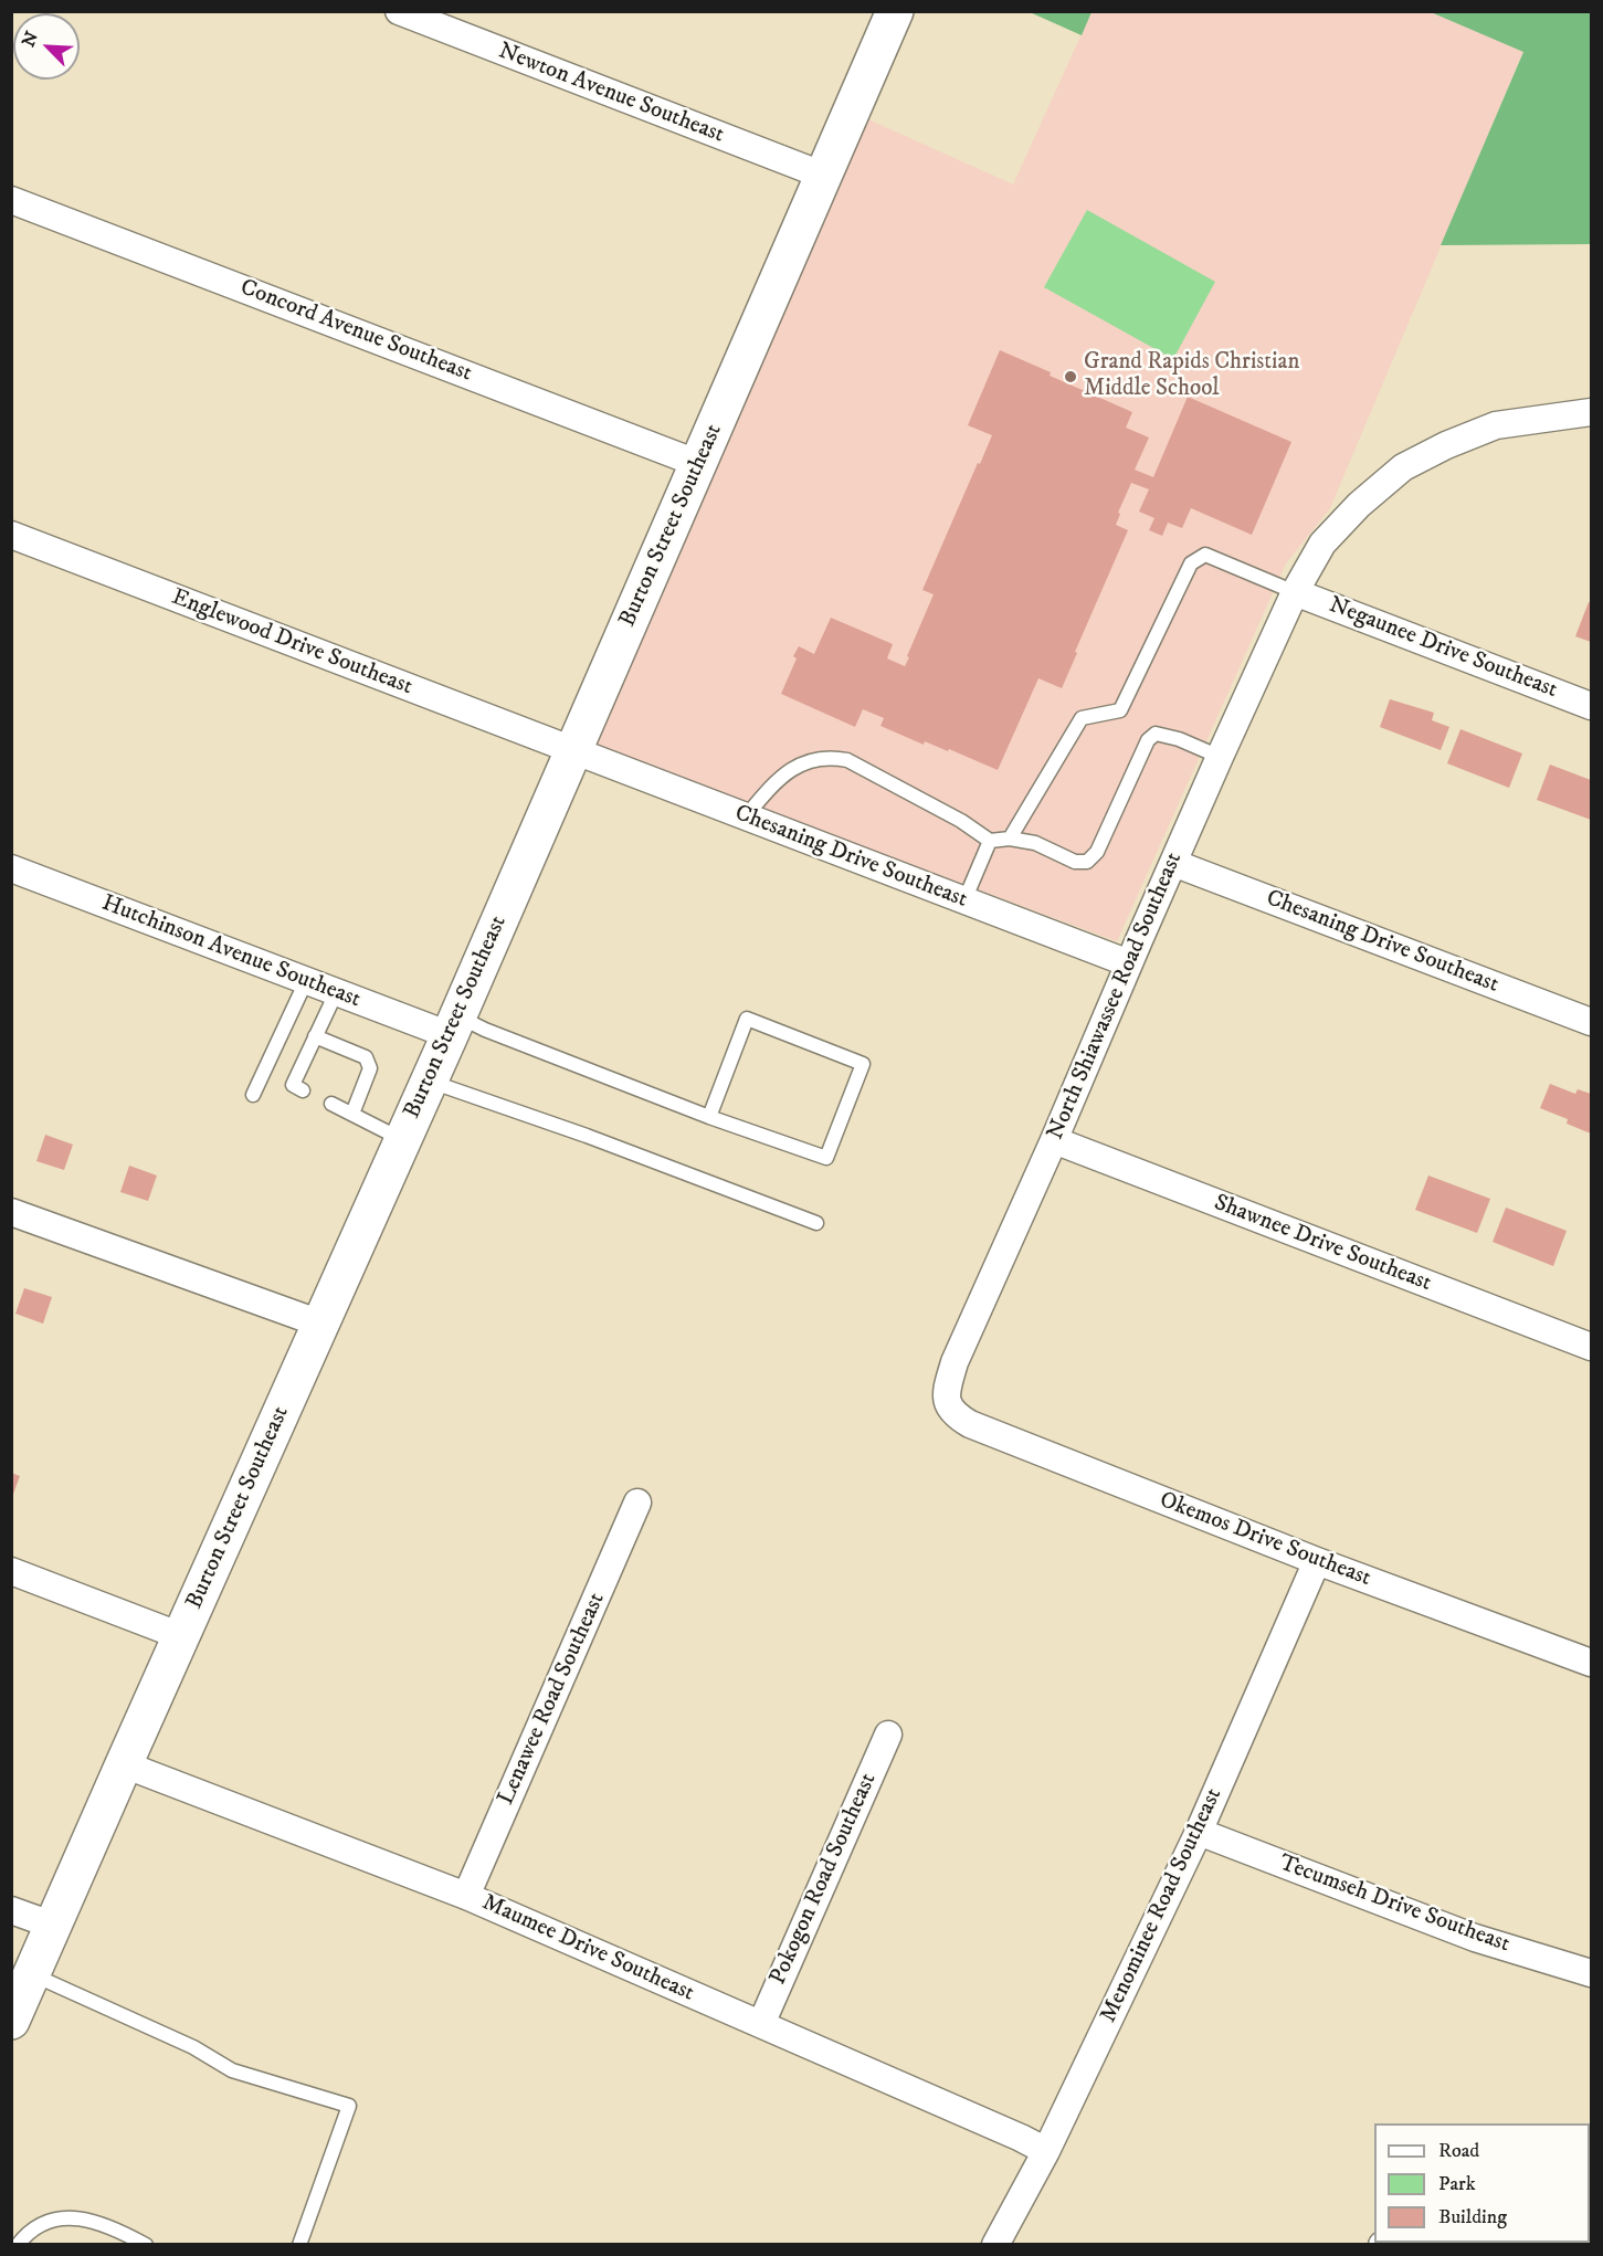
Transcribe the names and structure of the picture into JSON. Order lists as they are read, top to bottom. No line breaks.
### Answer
{"streets":{"main road":["Burton Street Southeast"],"street":["Newton Avenue Southeast","Concord Avenue Southeast","Englewood Drive Southeast","Negaunee Drive Southeast","Chesaning Drive Southeast","Hutchinson Avenue Southeast","North Shiawassee Road Southeast","Shawnee Drive Southeast","Okemos Drive Southeast","Lenawee Road Southeast","Pokogon Road Southeast","Tecumseh Drive Southeast","Menominee Road Southeast","Maumee Drive Southeast"]},"crossings":[["Newton Avenue Southeast","Burton Street Southeast"],["Concord Avenue Southeast","Burton Street Southeast"],["Burton Street Southeast","Englewood Drive Southeast"],["Burton Street Southeast","Chesaning Drive Southeast"],["Burton Street Southeast","Hutchinson Avenue Southeast"],["Burton Street Southeast","Maumee Drive Southeast"],["Englewood Drive Southeast","Chesaning Drive Southeast"],["Negaunee Drive Southeast","North Shiawassee Road Southeast"],["Chesaning Drive Southeast","North Shiawassee Road Southeast"],["North Shiawassee Road Southeast","Shawnee Drive Southeast"],["North Shiawassee Road Southeast","Okemos Drive Southeast"],["Okemos Drive Southeast","Menominee Road Southeast"],["Lenawee Road Southeast","Maumee Drive Southeast"],["Pokogon Road Southeast","Maumee Drive Southeast"],["Tecumseh Drive Southeast","Menominee Road Southeast"],["Menominee Road Southeast","Maumee Drive Southeast"]],"places":["Grand Rapids Christian Middle School"],"legend":["Road","Park","Building"],"north":"top left"}
